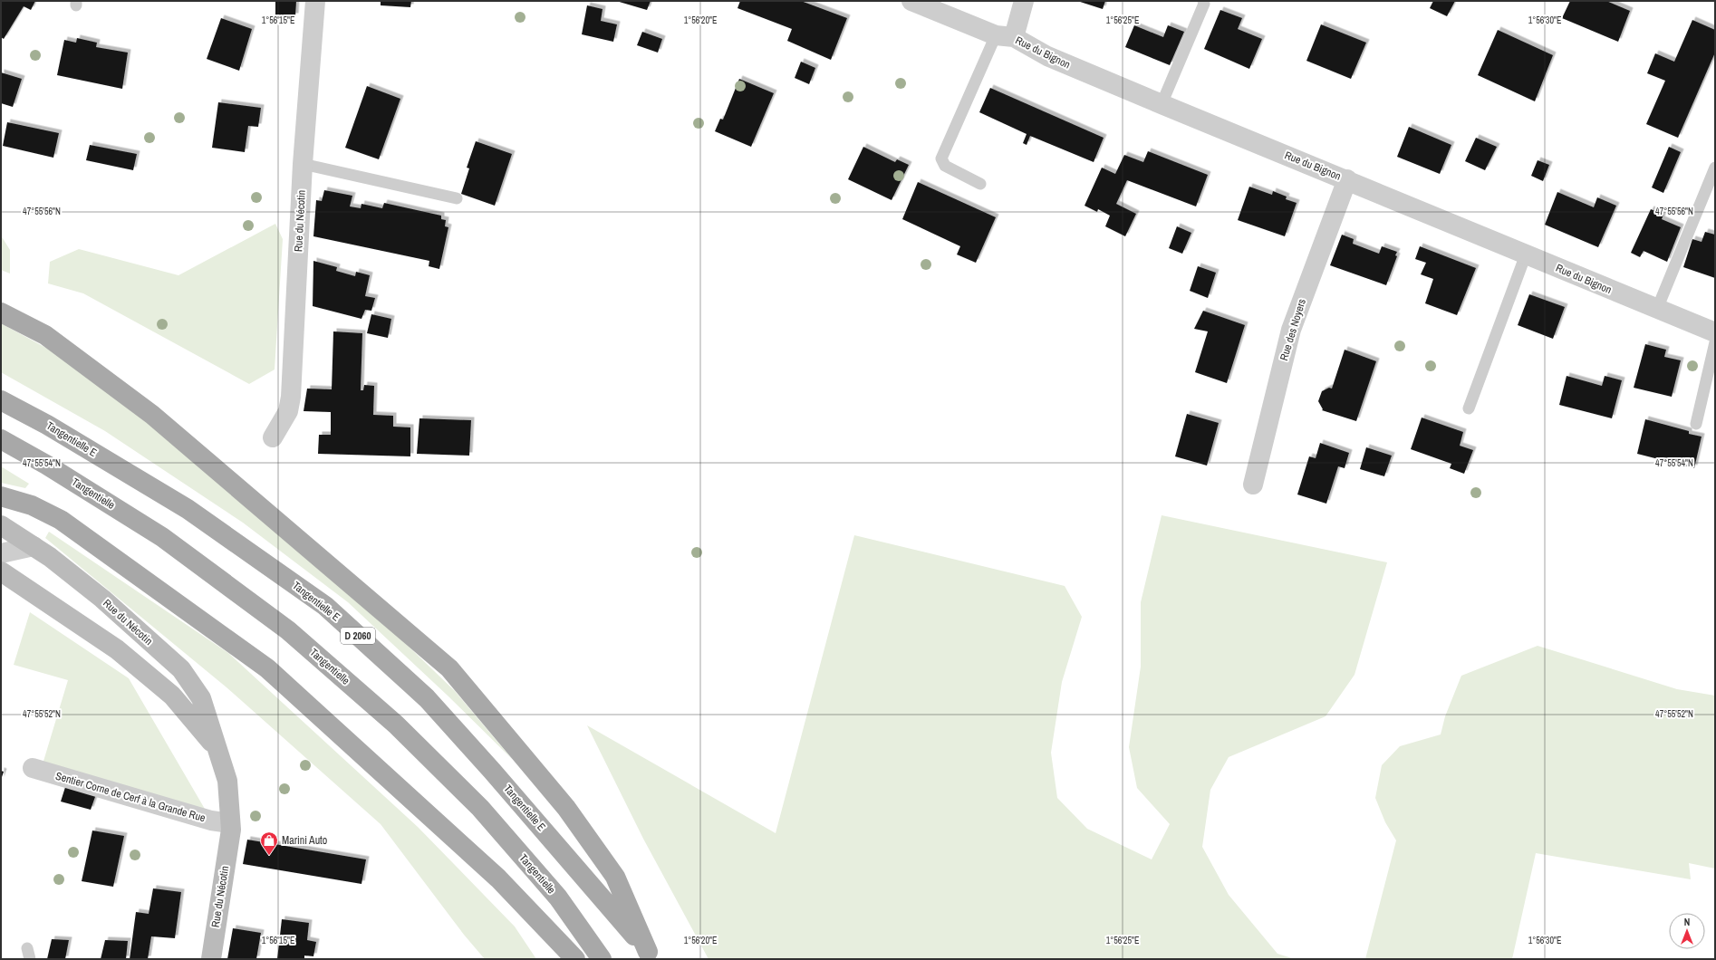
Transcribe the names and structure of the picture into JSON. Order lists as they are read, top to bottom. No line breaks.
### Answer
{"streets":{"main road":["Tangentielle E","Tangentielle","D 2060"],"street":["Rue du Bignon","Rue du Nécotin","Rue des Noyers","Sentier Corne de Cerf à la Grande Rue"]},"crossings":[["Rue du Bignon","Rue des Noyers"],["Rue du Nécotin","Sentier Corne de Cerf à la Grande Rue"]],"places":{"shop":["Marini Auto"]},"north":"top","coordinates":["1°56'15\"E","1°56'20\"E","1°56'25\"E","1°56'30\"E","47°55'56\"N","47°55'54\"N","47°55'52\"N"]}
